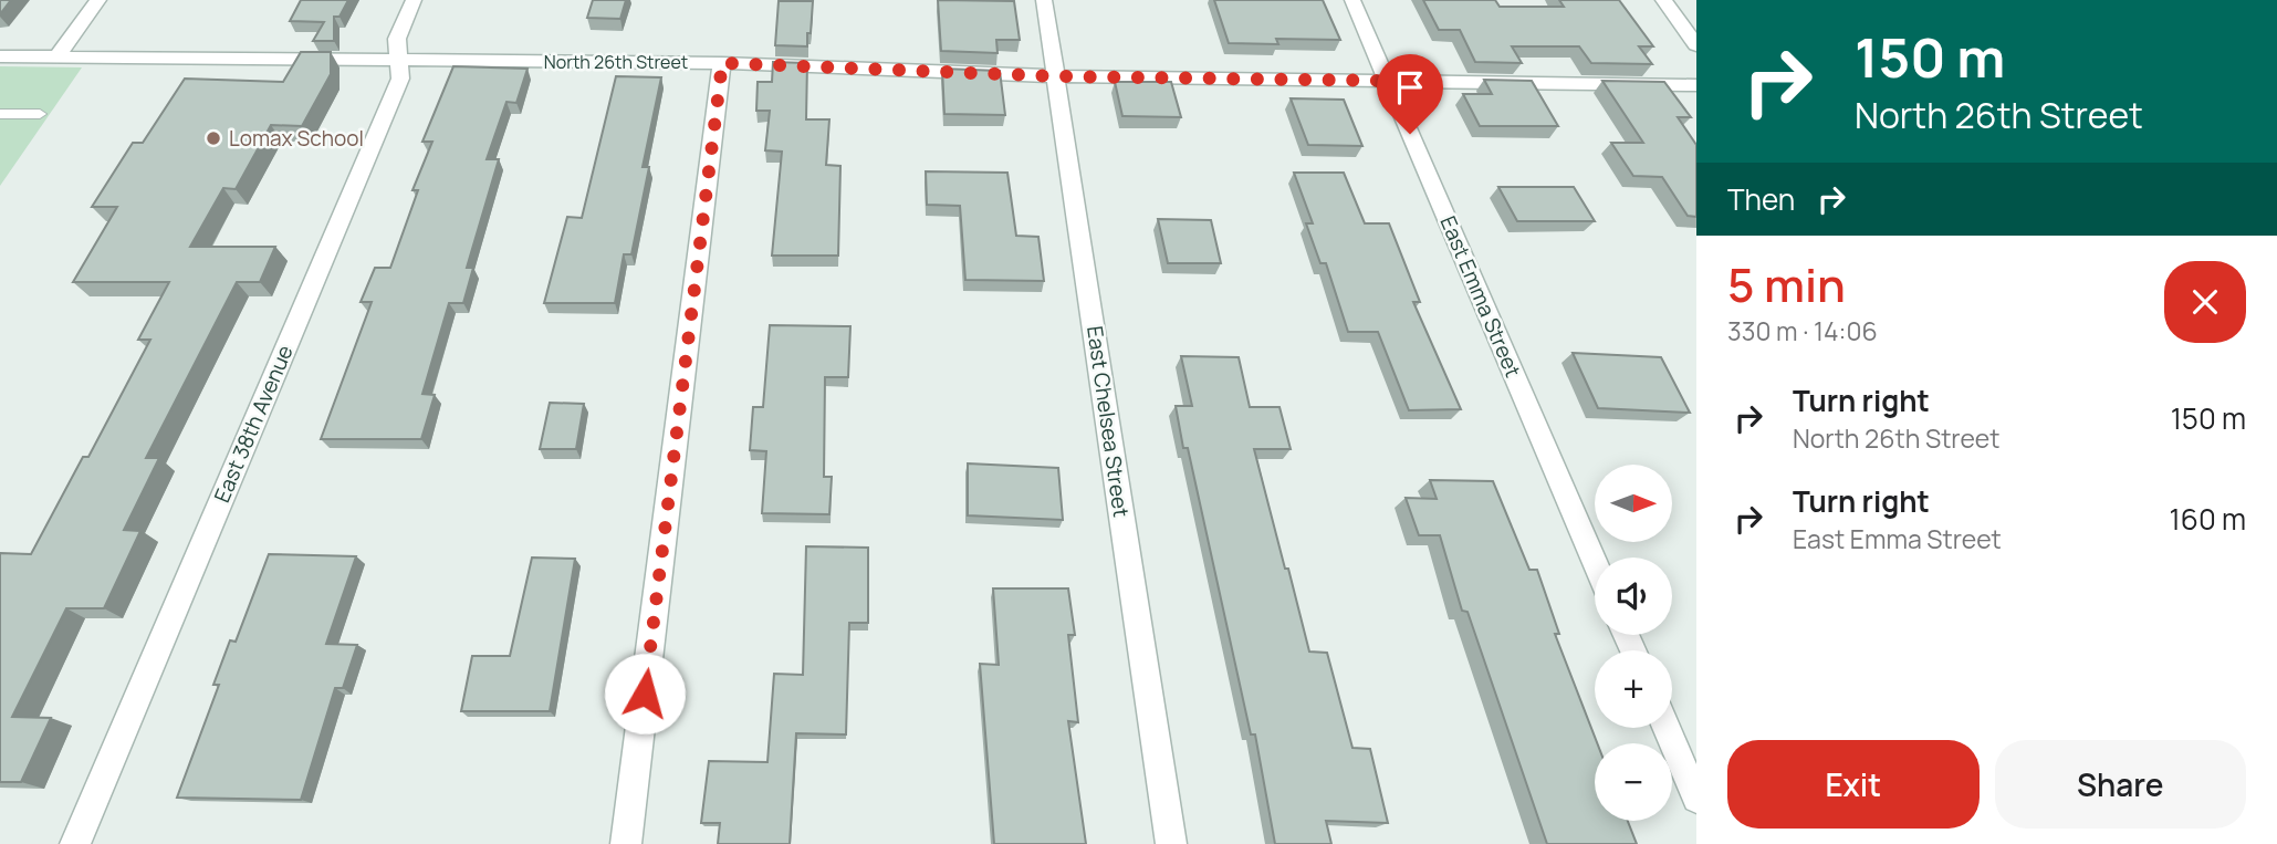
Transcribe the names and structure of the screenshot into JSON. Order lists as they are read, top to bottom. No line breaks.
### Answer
{"streets":{"street":["North 26th Street","East Emma Street","East Chelsea Street","East 38th Avenue"]},"crossings":[["North 26th Street","East Emma Street"],["North 26th Street","East Chelsea Street"],["North 26th Street","East 38th Avenue"]],"places":["Lomax School"],"north":"right","page":{"turn":["150 m","North 26th Street"],"then":"Then","heading":["5 min","330 m · 14:06"],"list":[{"name":"Turn right","note":"North 26th Street","value":"150 m"},{"name":"Turn right","note":"East Emma Street","value":"160 m"}],"map_buttons":["+","−"],"buttons":["Exit","Share"]}}
